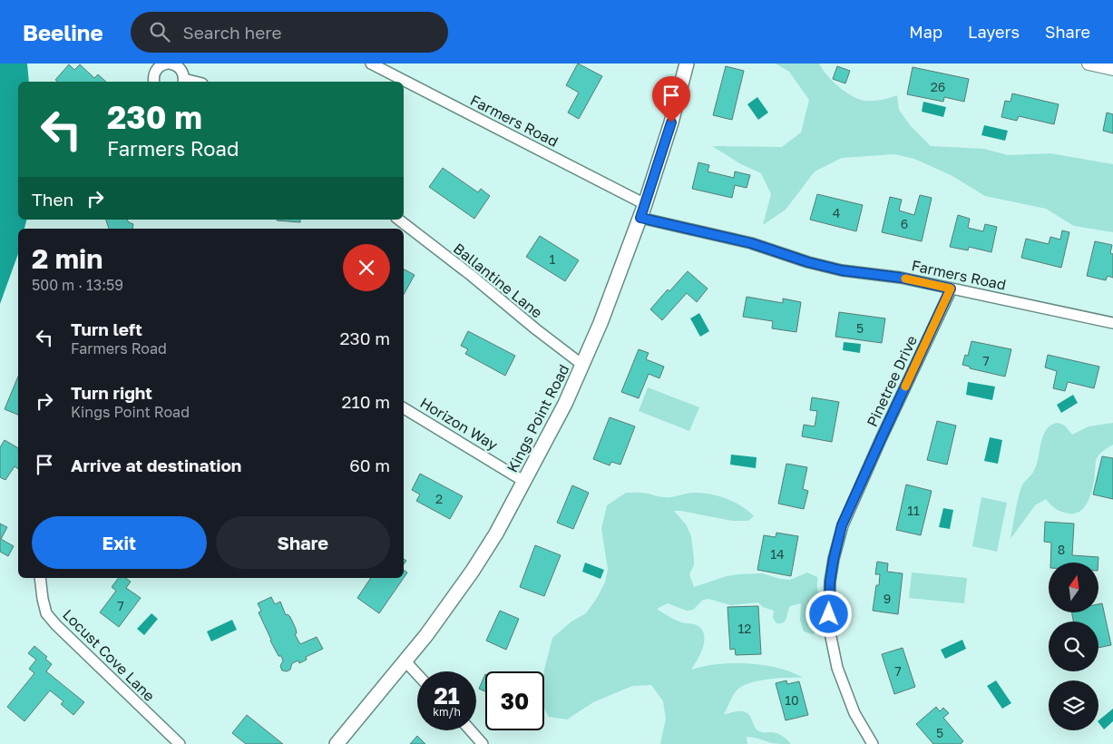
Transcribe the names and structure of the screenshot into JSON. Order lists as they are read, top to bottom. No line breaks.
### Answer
{"streets":{"main road":["Kings Point Road"],"street":["Farmers Road","Ballantine Lane","Pinetree Drive","Horizon Way","Locust Cove Lane"]},"crossings":[["Farmers Road","Pinetree Drive"],["Farmers Road","Kings Point Road"],["Ballantine Lane","Kings Point Road"],["Kings Point Road","Horizon Way"]],"house_numbers":["26","4","6","1","5","7","2","11","8","14","9","7","12","7","10","5"],"north":"top","page":{"header":"Beeline","search":"Search here","nav":["Map","Layers","Share"],"turn":["230 m","Farmers Road"],"then":"Then","heading":["2 min","500 m · 13:59"],"list":[{"name":"Turn left","note":"Farmers Road","value":"230 m"},{"name":"Turn right","note":"Kings Point Road","value":"210 m"},{"name":"Arrive at destination","value":"60 m"}],"buttons":["Exit","Share"],"speed":"21 km/h","limit":"30"}}
